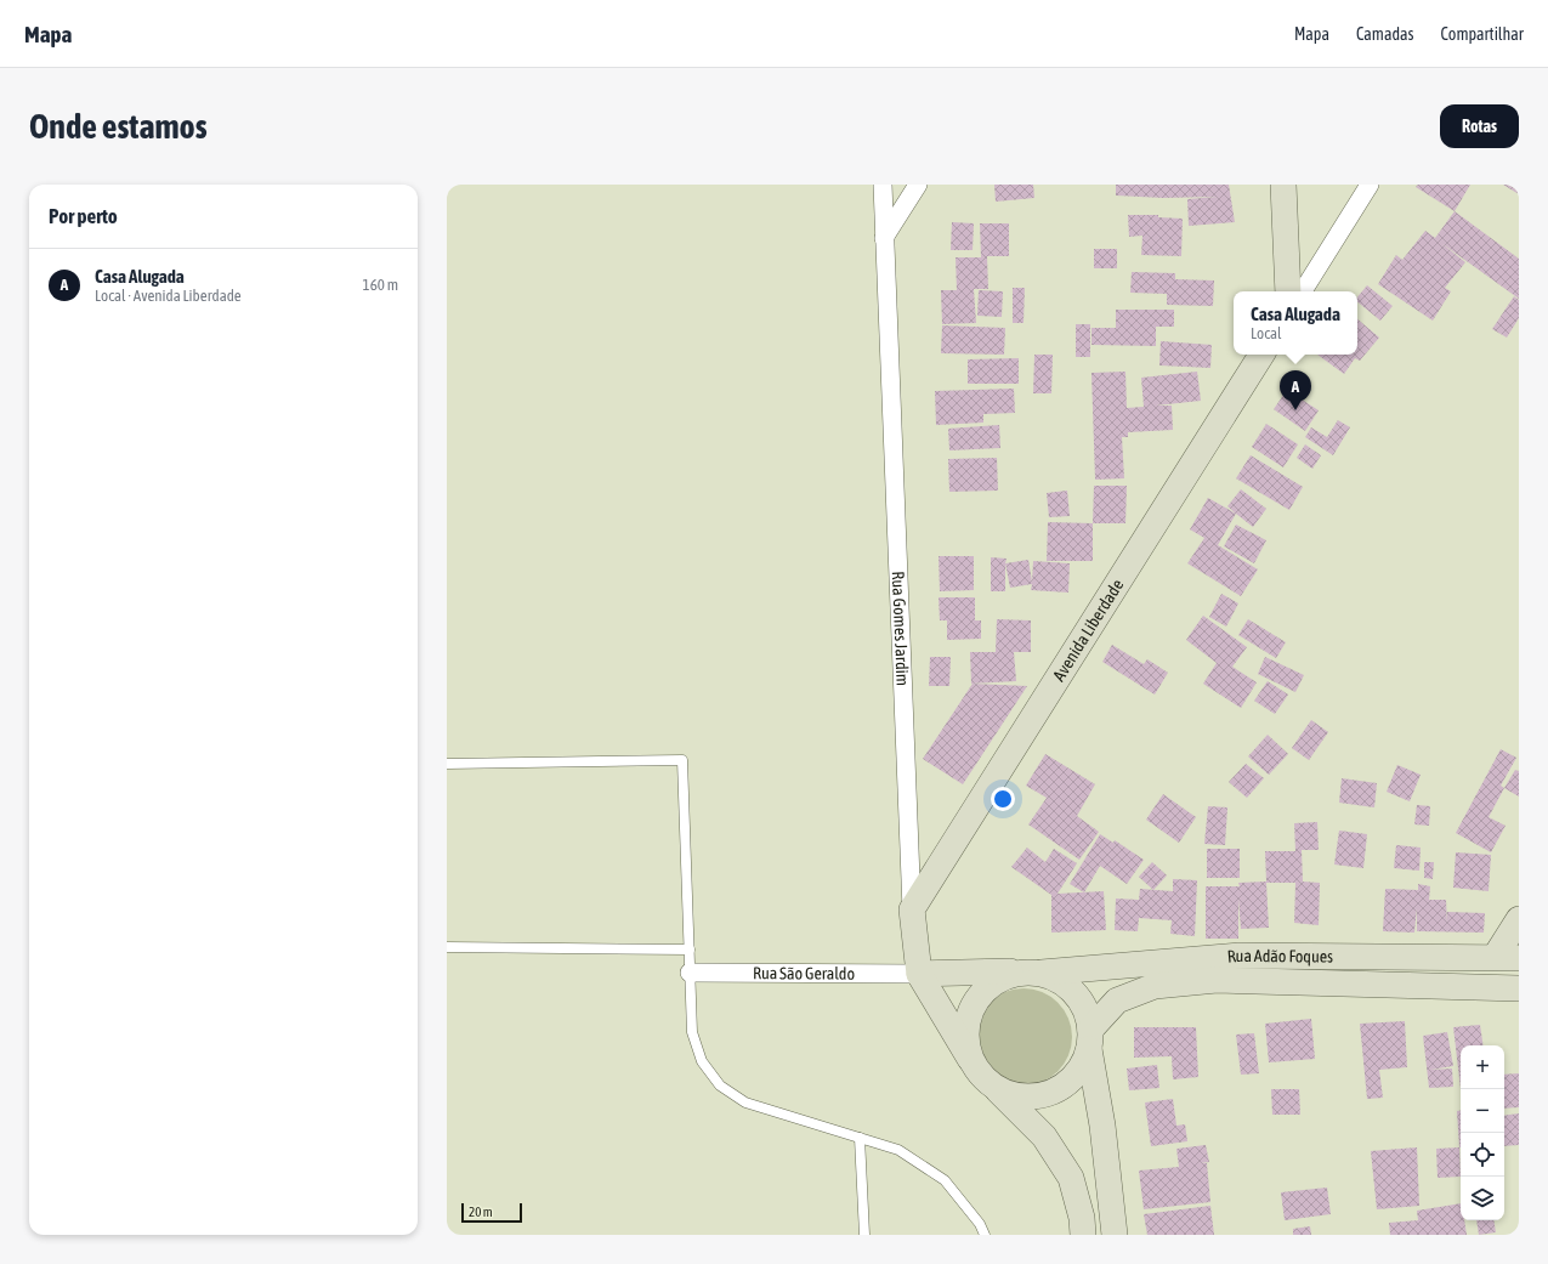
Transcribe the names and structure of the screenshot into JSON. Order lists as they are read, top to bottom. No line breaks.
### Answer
{"streets":{"main road":["Rua Gomes Jardim","Avenida Liberdade","Rua Adão Foques"],"street":["Rua São Geraldo"]},"crossings":[["Rua Gomes Jardim","Avenida Liberdade"],["Rua Gomes Jardim","Rua Adão Foques"],["Rua Gomes Jardim","Rua São Geraldo"],["Rua Adão Foques","Rua São Geraldo"]],"scale_bar":"20 m","page":{"header":"Mapa","nav":["Mapa","Camadas","Compartilhar"],"buttons":"Rotas","title":"Onde estamos","heading":"Por perto","list":[{"mark":"A","name":"Casa Alugada","note":"Local · Avenida Liberdade","value":"160 m"}],"popup":["Casa Alugada","Local"],"pins":"A","map_buttons":["+","−"],"scale":"20 m"}}
